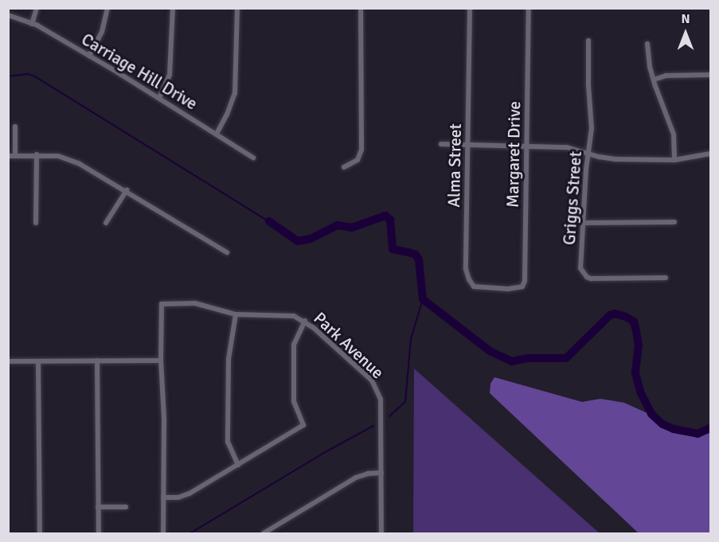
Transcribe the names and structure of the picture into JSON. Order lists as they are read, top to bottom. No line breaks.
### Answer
{"streets":{"street":["Carriage Hill Drive","Margaret Drive","Alma Street","Griggs Street","Park Avenue"]},"crossings":[["Margaret Drive","Alma Street"]],"north":"top"}
